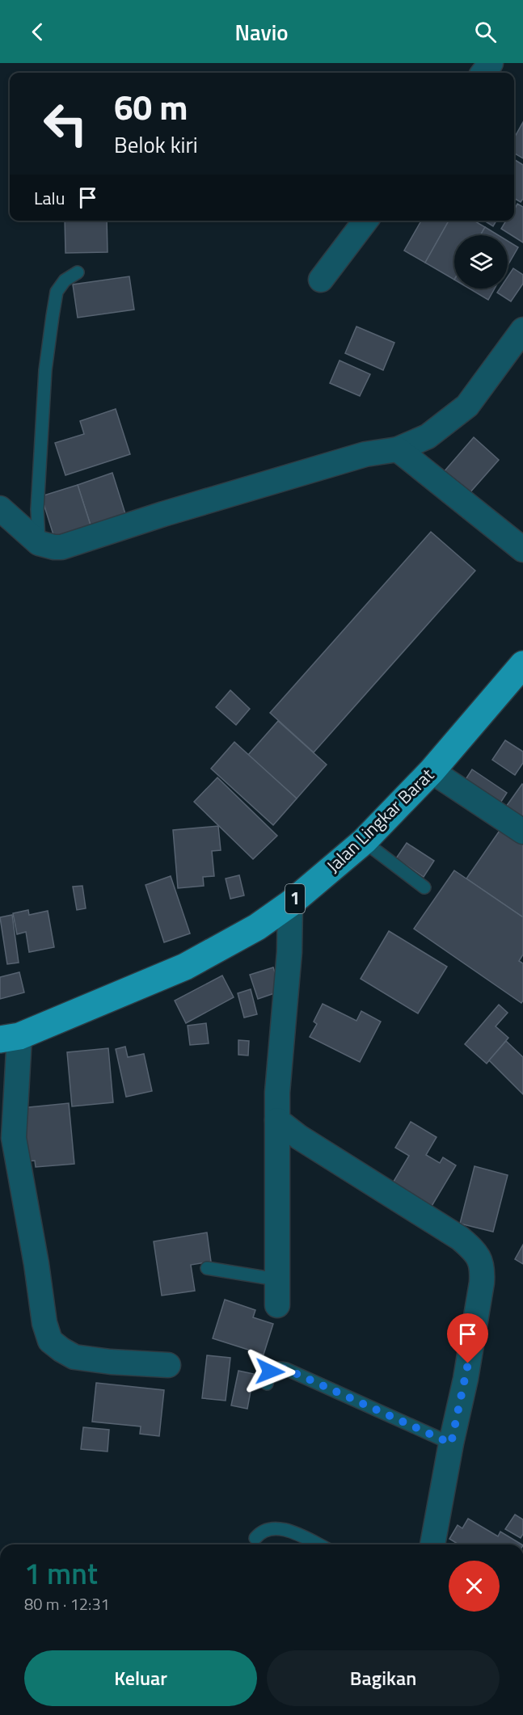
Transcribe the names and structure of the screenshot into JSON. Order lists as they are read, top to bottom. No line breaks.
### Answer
{"streets":{"highway":["Jalan Lingkar Barat","1"]},"page":{"header":"Navio","turn":["60 m","Belok kiri"],"then":"Lalu","heading":["1 mnt","80 m · 12:31"],"buttons":["Keluar","Bagikan"]}}
